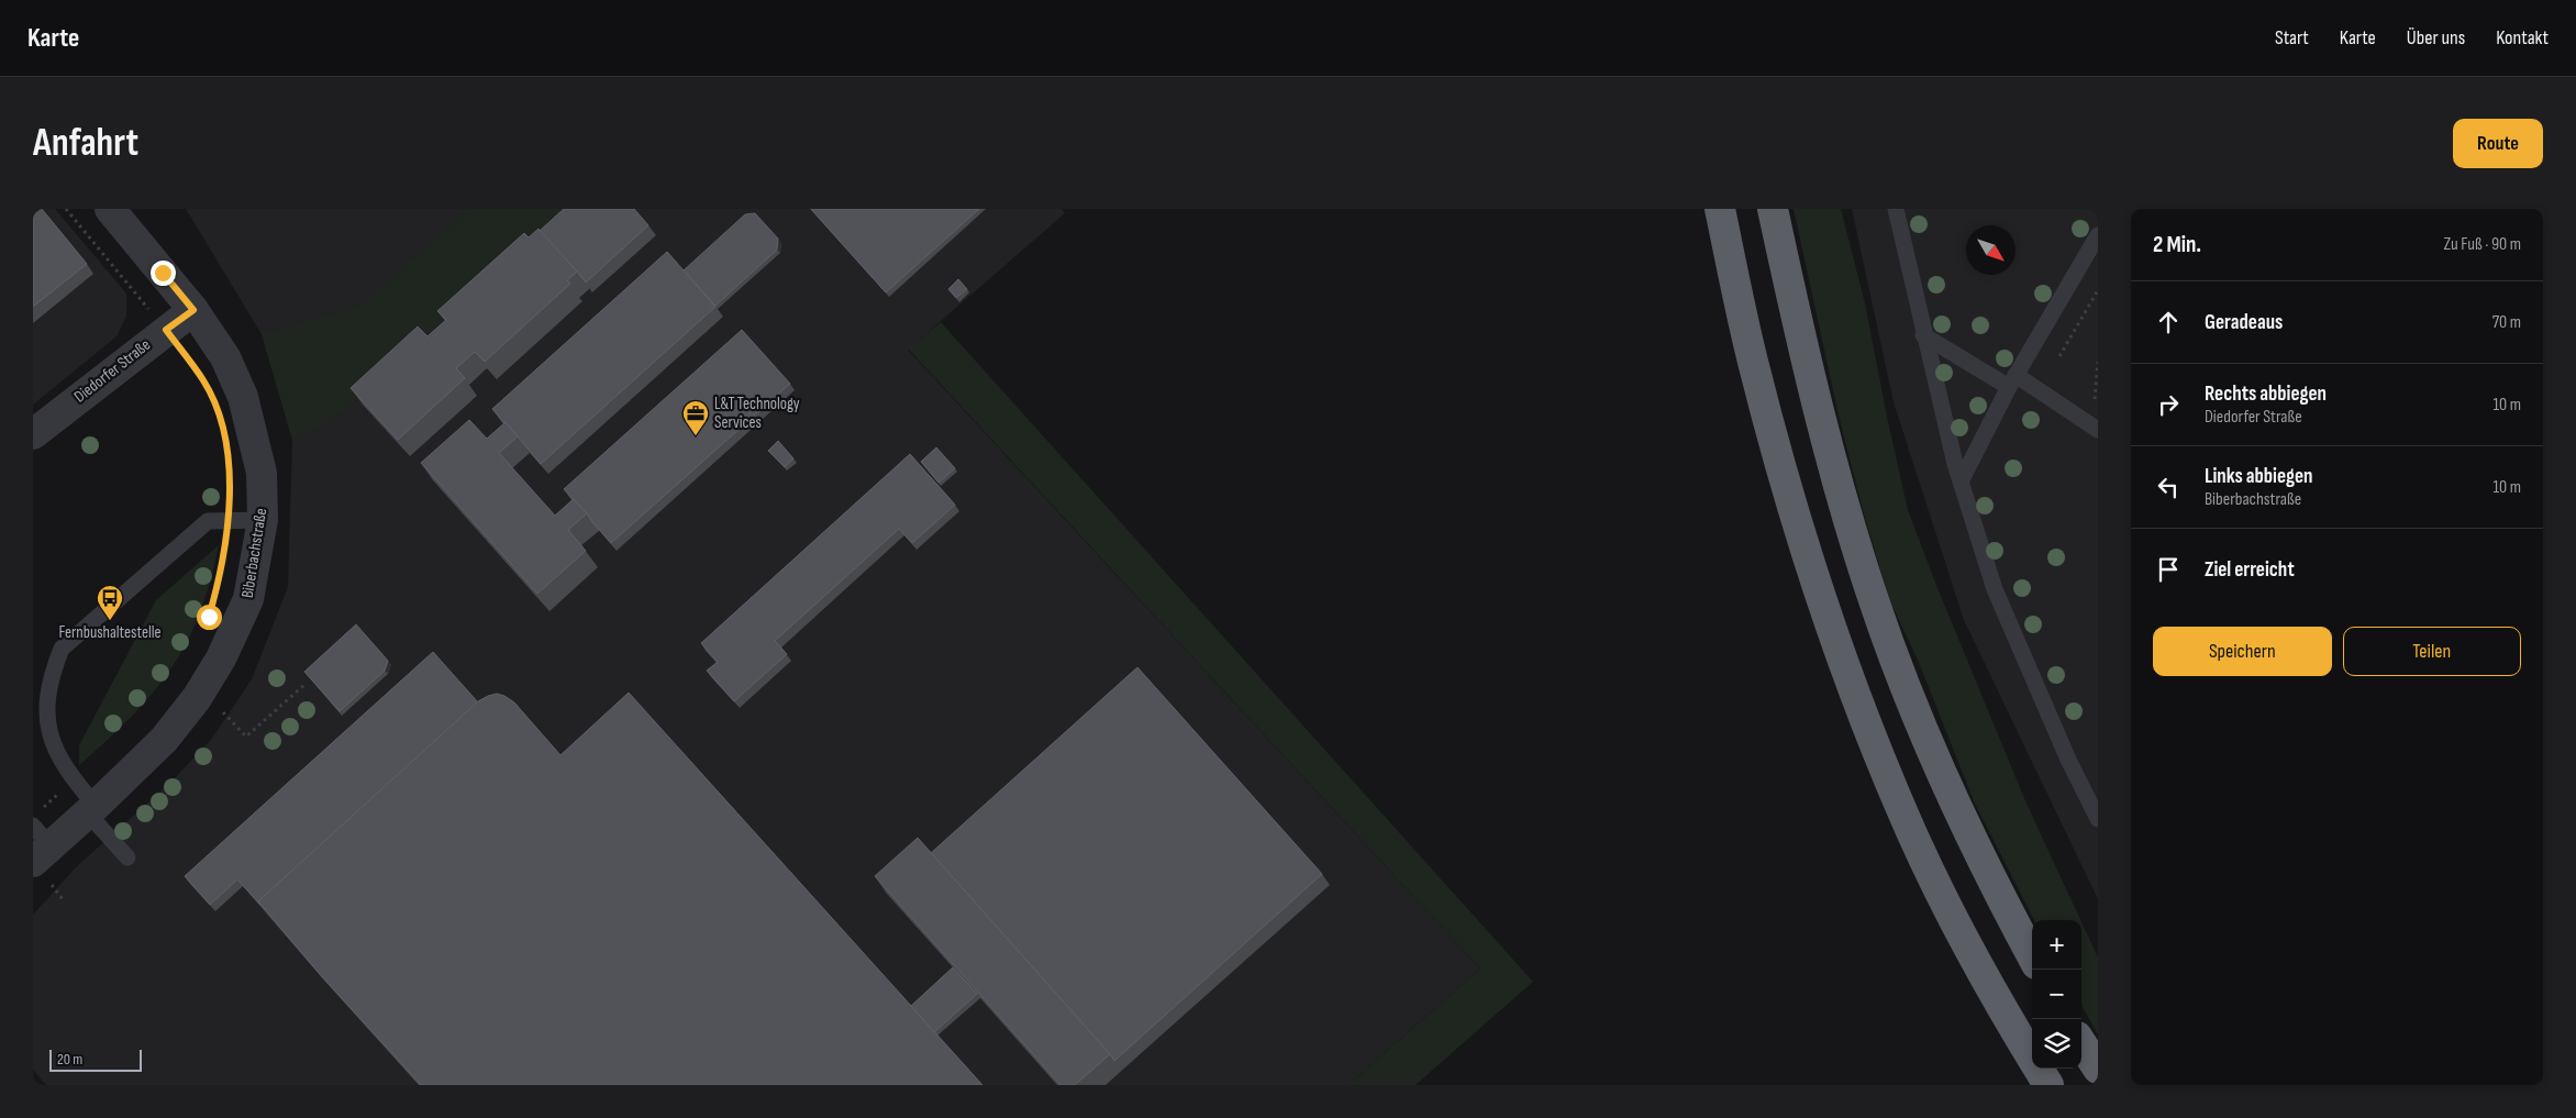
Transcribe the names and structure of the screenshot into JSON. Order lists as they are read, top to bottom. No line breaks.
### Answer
{"streets":{"street":["Diedorfer Straße","Biberbachstraße"]},"crossings":[["Diedorfer Straße","Biberbachstraße"]],"places":{"office":["L&T Technology Services"],"bus stop":["Fernbushaltestelle"]},"scale_bar":"20 m","north":"bottom right","page":{"header":"Karte","nav":["Start","Karte","Über uns","Kontakt"],"buttons":["Route",["Speichern","Teilen"]],"title":"Anfahrt","heading":["2 Min.","Zu Fuß · 90 m"],"list":[["Geradeaus","70 m"],["Rechts abbiegen","Diedorfer Straße","10 m"],["Links abbiegen","Biberbachstraße","10 m"],"Ziel erreicht"],"map_buttons":["+","−"],"scale":"20 m"}}
